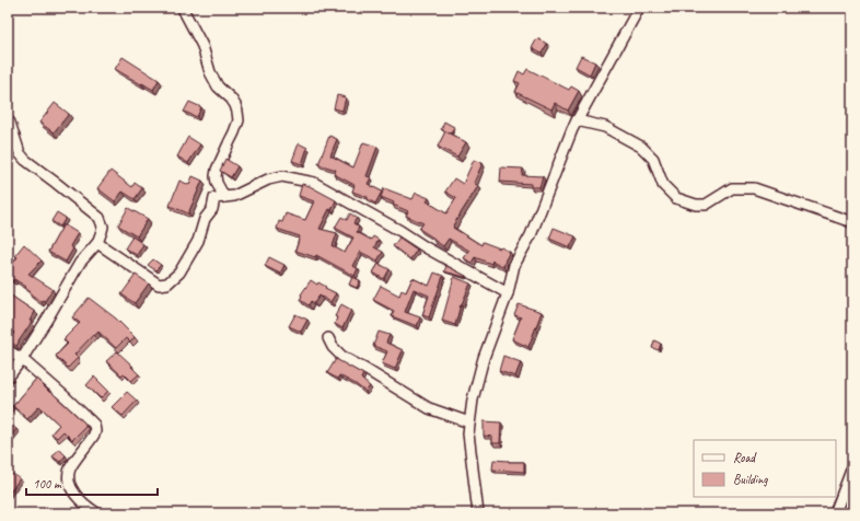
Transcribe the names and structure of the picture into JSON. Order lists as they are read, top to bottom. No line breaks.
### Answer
{"legend":["Road","Building"],"scale_bar":"100 m"}
